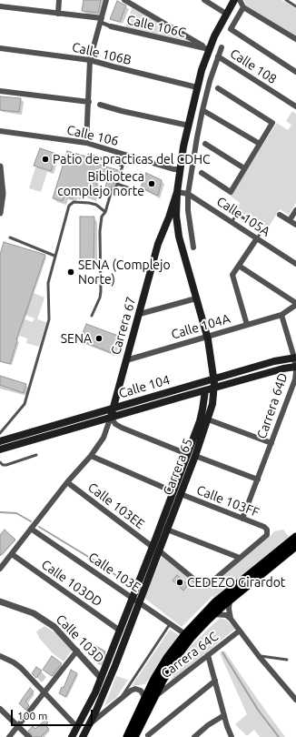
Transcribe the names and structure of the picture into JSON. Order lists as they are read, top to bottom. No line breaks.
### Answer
{"streets":{"main road":["Carrera 67","Calle 104","Carrera 65"],"street":["Calle 106C","Calle 106B","Calle 108","Calle 106","Calle 105A","Calle 104A","Carrera 64D","Calle 103FF","Calle 103EE","Calle 103E","Calle 103DD","Calle 103D","Carrera 64C"]},"crossings":[["Calle 106C","Carrera 67"],["Calle 106B","Carrera 67"],["Calle 106","Carrera 67"],["Calle 105A","Carrera 67"],["Calle 105A","Carrera 65"],["Carrera 67","Calle 104A"],["Carrera 67","Calle 104"],["Carrera 67","Carrera 65"],["Carrera 67","Calle 103EE"],["Carrera 67","Calle 103E"],["Carrera 67","Calle 103DD"],["Calle 104A","Carrera 64D"],["Calle 104A","Carrera 65"],["Calle 104","Carrera 64D"],["Calle 104","Carrera 65"],["Carrera 64D","Calle 103FF"],["Carrera 65","Calle 103FF"],["Carrera 65","Calle 103EE"],["Carrera 65","Calle 103E"],["Carrera 65","Calle 103DD"],["Carrera 65","Calle 103D"],["Calle 103FF","Calle 103EE"],["Calle 103E","Carrera 64C"]],"places":["Patio de practicas del CDHC","Biblioteca complejo norte","SENA (Complejo Norte)","SENA","CEDEZO Girardot"],"scale_bar":"100 m"}
